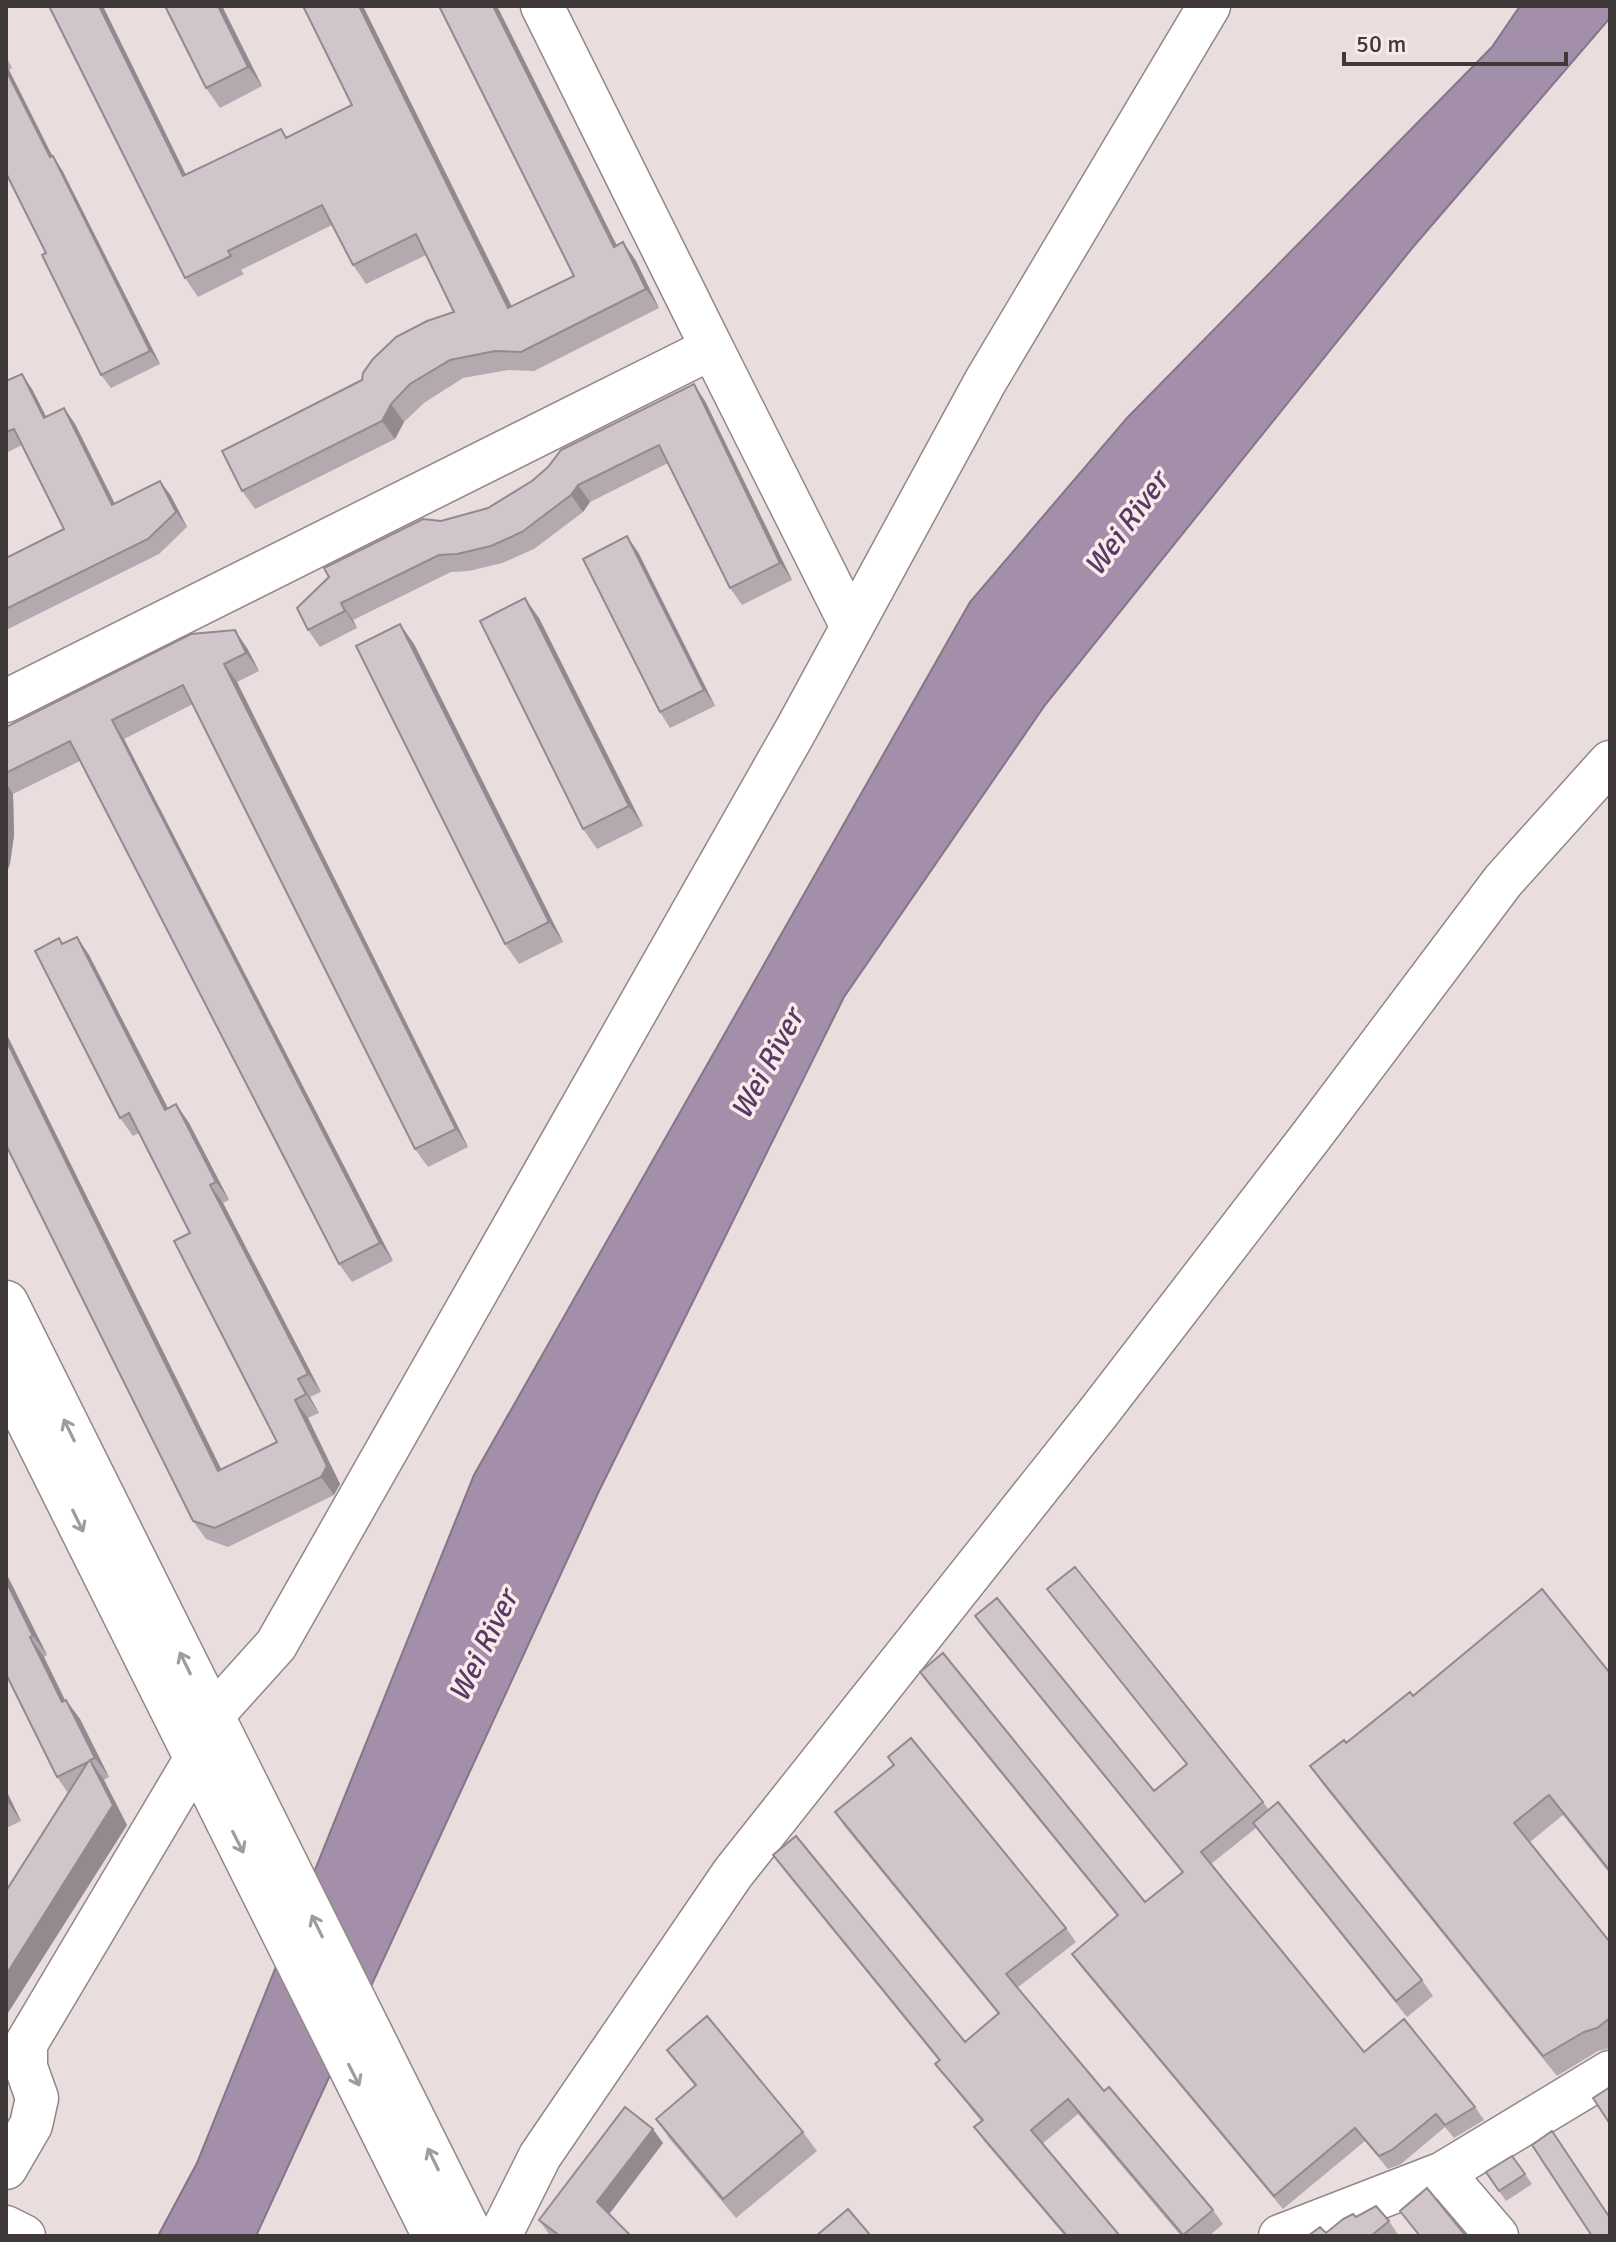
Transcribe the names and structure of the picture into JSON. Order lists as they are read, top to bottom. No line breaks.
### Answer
{"water":["Wei River"],"scale_bar":"50 m"}
